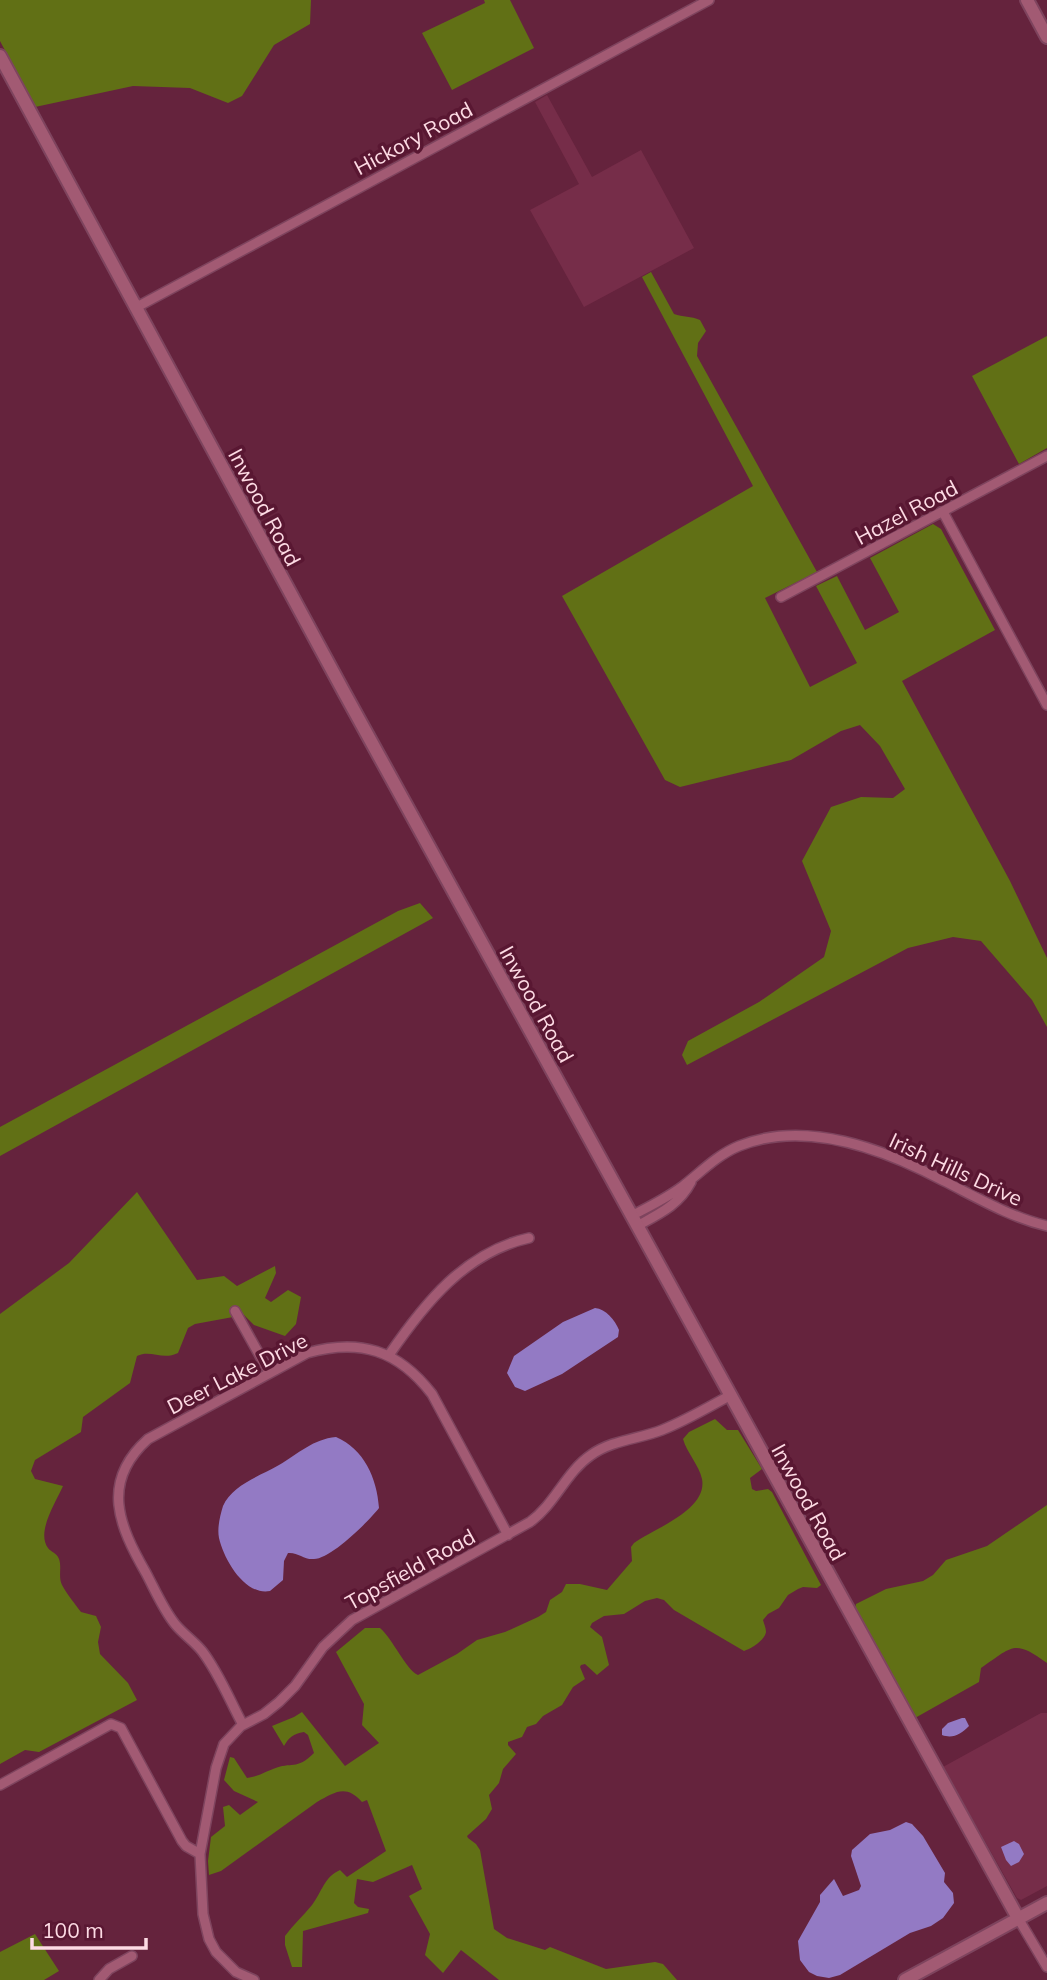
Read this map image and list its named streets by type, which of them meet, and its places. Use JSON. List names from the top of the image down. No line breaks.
{"streets":{"street":["Hickory Road","Inwood Road","Hazel Road","Irish Hills Drive","Deer Lake Drive","Topsfield Road"]},"crossings":[["Hickory Road","Inwood Road"],["Inwood Road","Irish Hills Drive"],["Inwood Road","Topsfield Road"],["Deer Lake Drive","Topsfield Road"]],"scale_bar":"100 m"}
